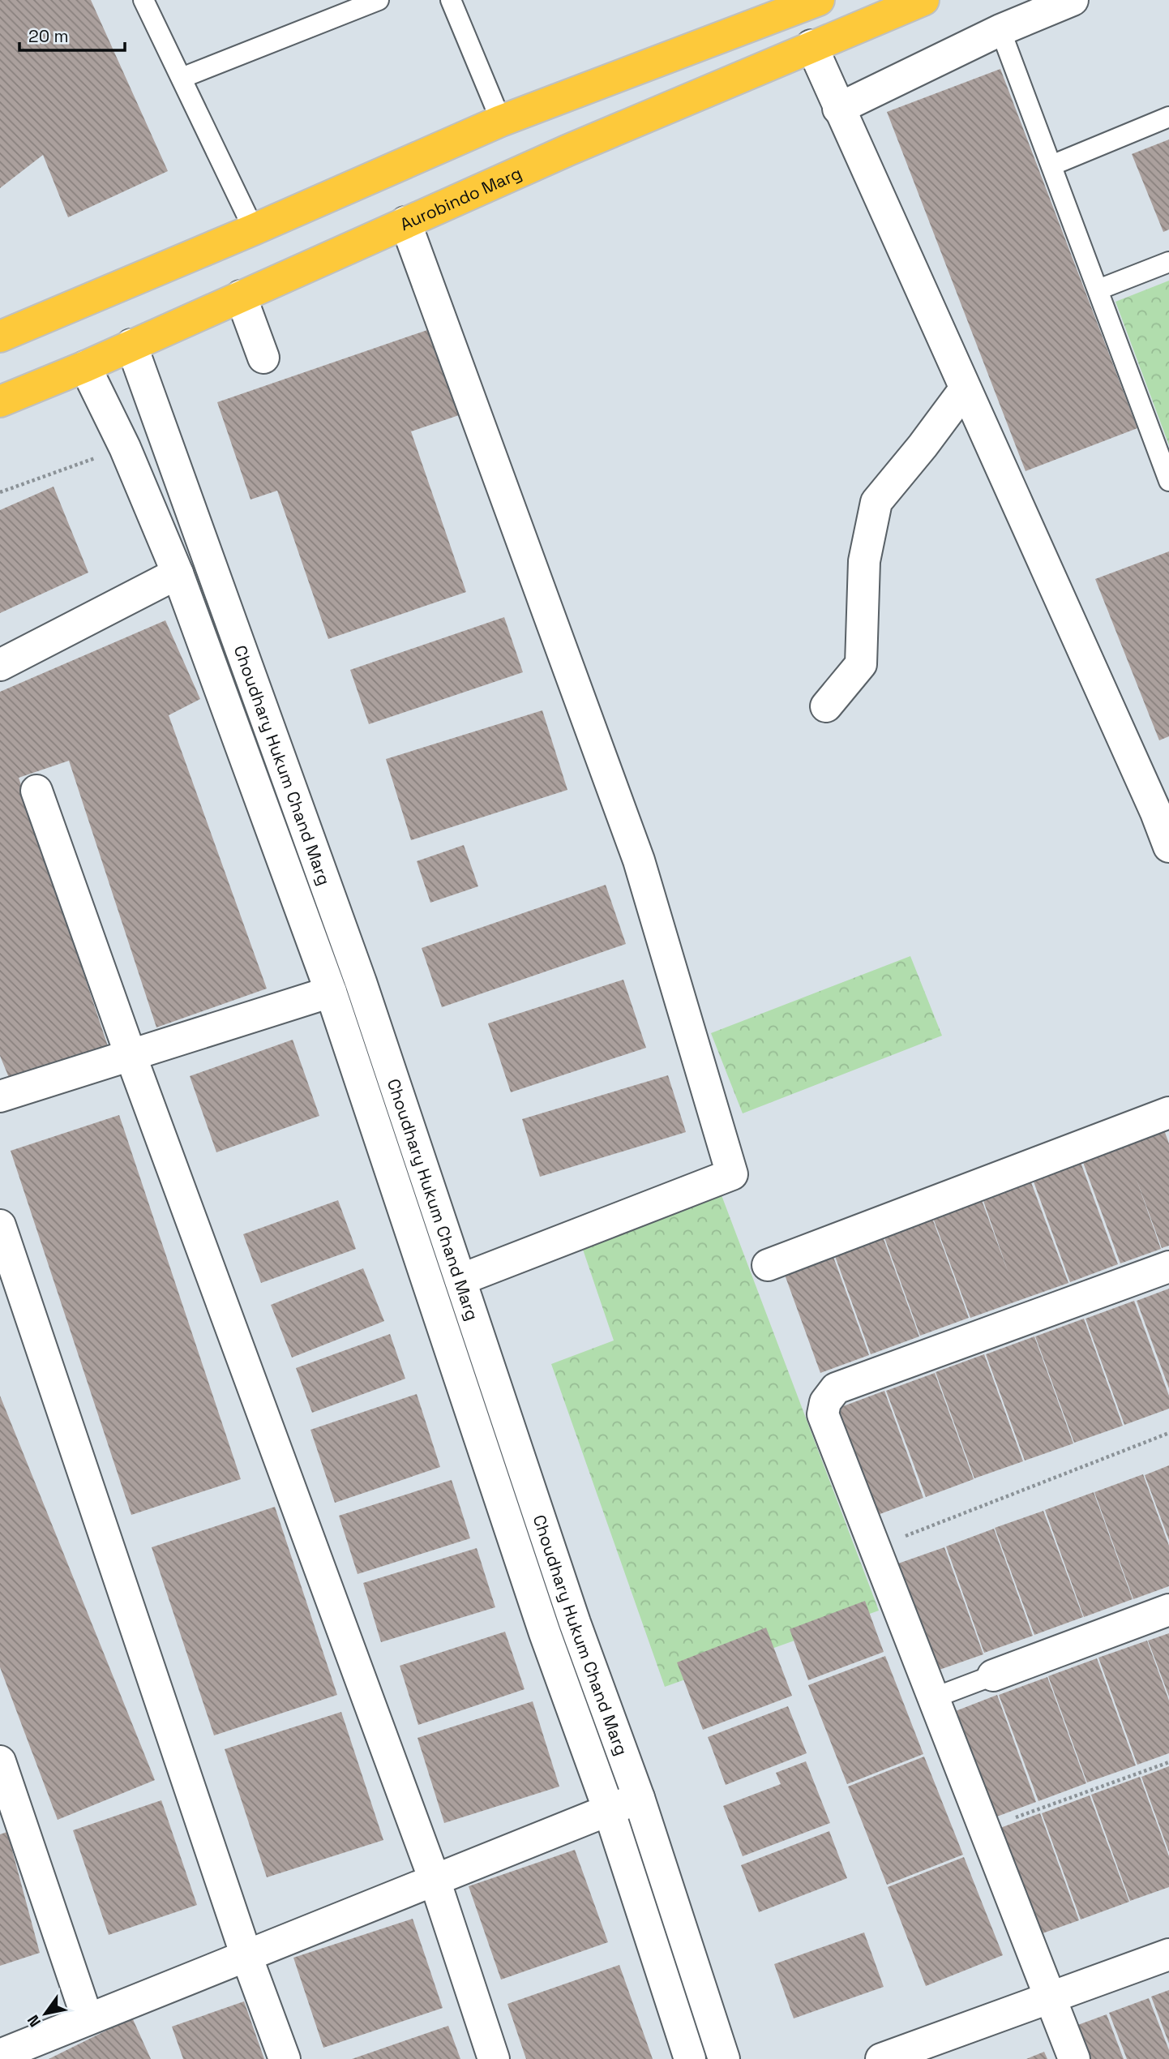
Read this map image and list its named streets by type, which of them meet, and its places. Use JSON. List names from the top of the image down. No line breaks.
{"streets":{"highway":["Aurobindo Marg"],"street":["Choudhary Hukum Chand Marg"]},"crossings":[["Aurobindo Marg","Choudhary Hukum Chand Marg"]],"scale_bar":"20 m","north":"bottom left"}
